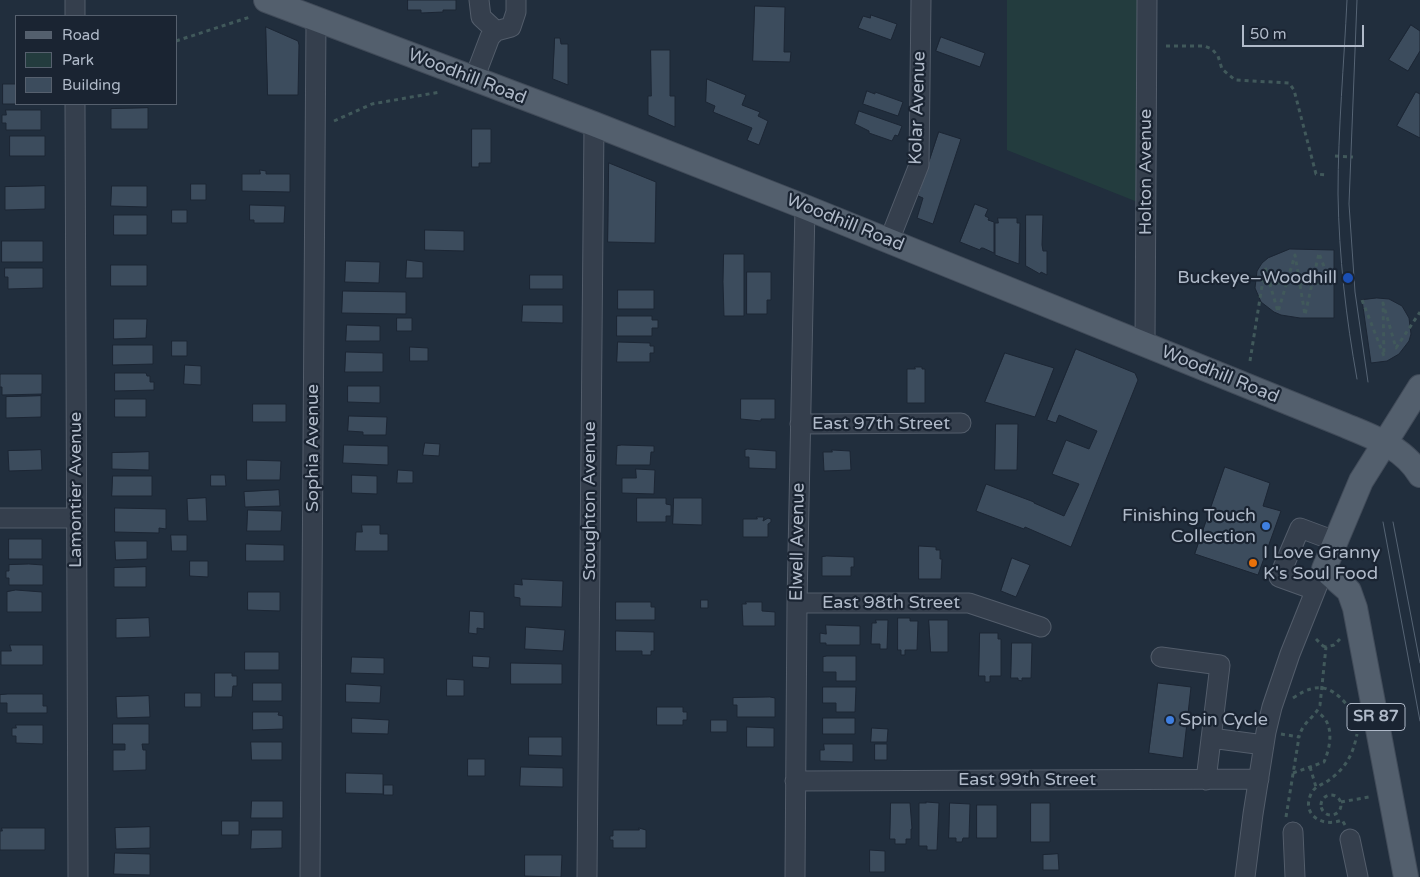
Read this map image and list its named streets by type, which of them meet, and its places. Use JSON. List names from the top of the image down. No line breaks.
{"streets":{"main road":["Woodhill Road","SR 87"],"street":["Kolar Avenue","Holton Avenue","East 97th Street","Sophia Avenue","Lamontier Avenue","Stoughton Avenue","Elwell Avenue","East 98th Street","East 99th Street"]},"crossings":[["Woodhill Road","Kolar Avenue"],["Woodhill Road","Holton Avenue"],["Woodhill Road","Sophia Avenue"],["Woodhill Road","Stoughton Avenue"],["Woodhill Road","Elwell Avenue"],["East 97th Street","Elwell Avenue"],["Elwell Avenue","East 98th Street"],["Elwell Avenue","East 99th Street"]],"places":["Buckeye–Woodhill","Finishing Touch Collection","I Love Granny K's Soul Food","Spin Cycle"],"legend":["Road","Park","Building"],"scale_bar":"50 m"}
